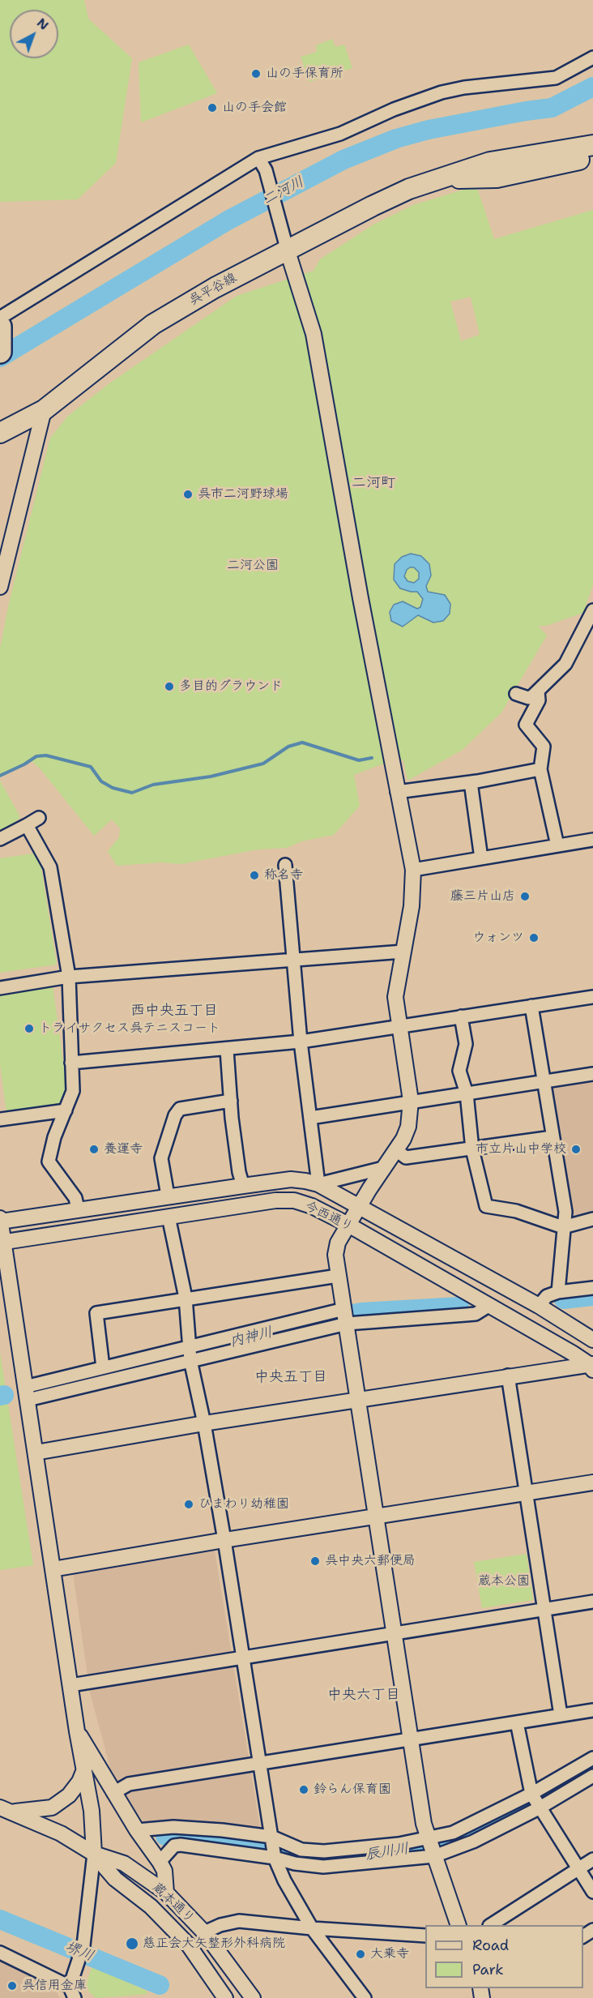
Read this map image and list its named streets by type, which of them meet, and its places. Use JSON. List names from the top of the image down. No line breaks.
{"streets":{"main road":["呉平谷線"],"street":["今西通り","蔵本通り"]},"districts":["二河町","西中央五丁目","中央五丁目","中央六丁目"],"water":["二河川","内神川","辰川川","堺川"],"parks":["二河公園","蔵本公園"],"places":["山の手保育所","山の手会館","呉市二河野球場","多目的グラウンド","称名寺","藤三片山店","ウォンツ","トライサクセス呉テニスコート","養運寺","市立片山中学校","ひまわり幼稚園","呉中央六郵便局","鈴らん保育園","慈正会大矢整形外科病院","大乗寺","呉信用金庫"],"legend":["Road","Park"],"north":"top right"}
